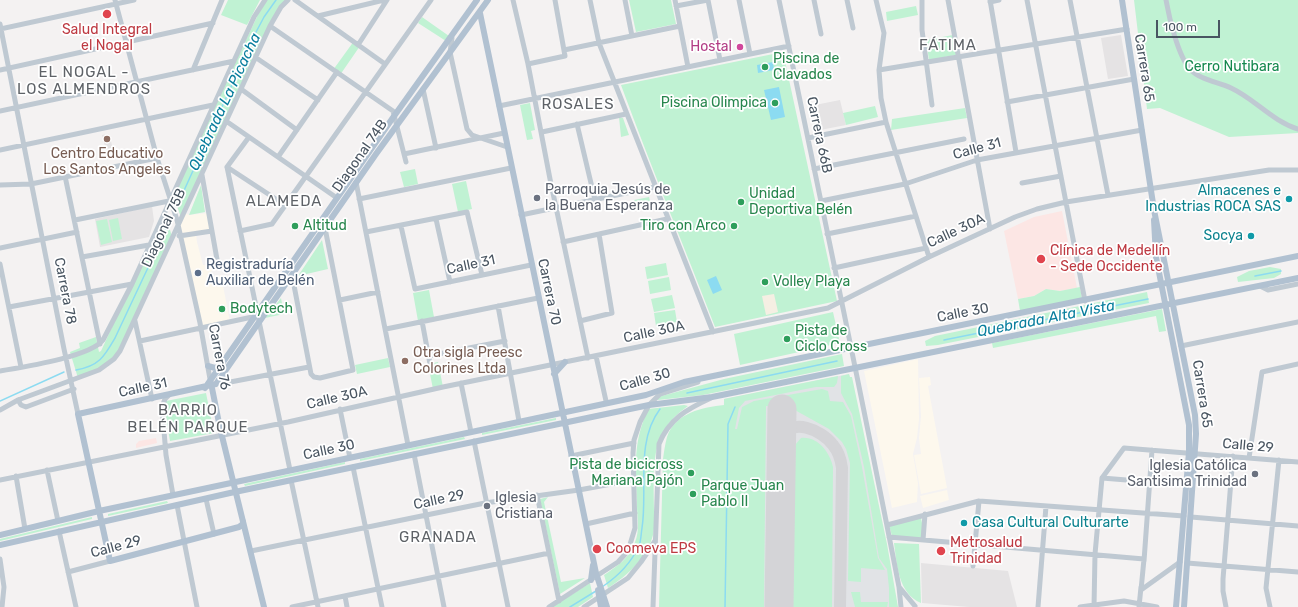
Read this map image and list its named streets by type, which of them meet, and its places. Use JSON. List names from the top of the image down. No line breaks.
{"streets":{"main road":["Carrera 65","Calle 31","Diagonal 74B","Carrera 78","Carrera 70","Calle 30","Carrera 76","Calle 29"],"street":["Carrera 66B","Diagonal 75B","Calle 30A"]},"crossings":[["Carrera 65","Calle 31"],["Carrera 65","Calle 30A"],["Carrera 65","Calle 30"],["Carrera 65","Calle 29"],["Carrera 66B","Calle 31"],["Carrera 66B","Calle 30A"],["Carrera 66B","Calle 30"],["Calle 31","Diagonal 74B"],["Calle 31","Carrera 78"],["Calle 31","Carrera 70"],["Calle 31","Carrera 76"],["Diagonal 74B","Carrera 70"],["Diagonal 74B","Carrera 76"],["Diagonal 75B","Carrera 78"],["Diagonal 75B","Carrera 76"],["Calle 30A","Carrera 78"],["Calle 30A","Carrera 70"],["Calle 30A","Carrera 76"],["Carrera 78","Calle 30"],["Carrera 78","Calle 29"],["Carrera 70","Calle 30"],["Carrera 70","Calle 29"],["Calle 30","Carrera 76"],["Carrera 76","Calle 29"]],"districts":["FÁTIMA","EL NOGAL - LOS ALMENDROS","ROSALES","ALAMEDA","BARRIO BELÉN PARQUE","GRANADA"],"water":["Quebrada La Picacha","Quebrada Alta Vista"],"parks":["Cerro Nutibara"],"places":["Salud Integral el Nogal","Hostal","Piscina de Clavados","Piscina Olimpica","Centro Educativo Los Santos Angeles","Parroquia Jesús de la Buena Esperanza","Almacenes e Industrias ROCA SAS","Unidad Deportiva Belén","Altitud","Tiro con Arco","Socya","Clínica de Medellín - Sede Occidente","Registraduría Auxiliar de Belén","Volley Playa","Bodytech","Pista de Ciclo Cross","Otra sigla Preesc Colorines Ltda","Pista de bicicross Mariana Pajón","Iglesia Católica Santisima Trinidad","Parque Juan Pablo II","Iglesia Cristiana","Casa Cultural Culturarte","Coomeva EPS","Metrosalud Trinidad"],"scale_bar":"100 m"}
